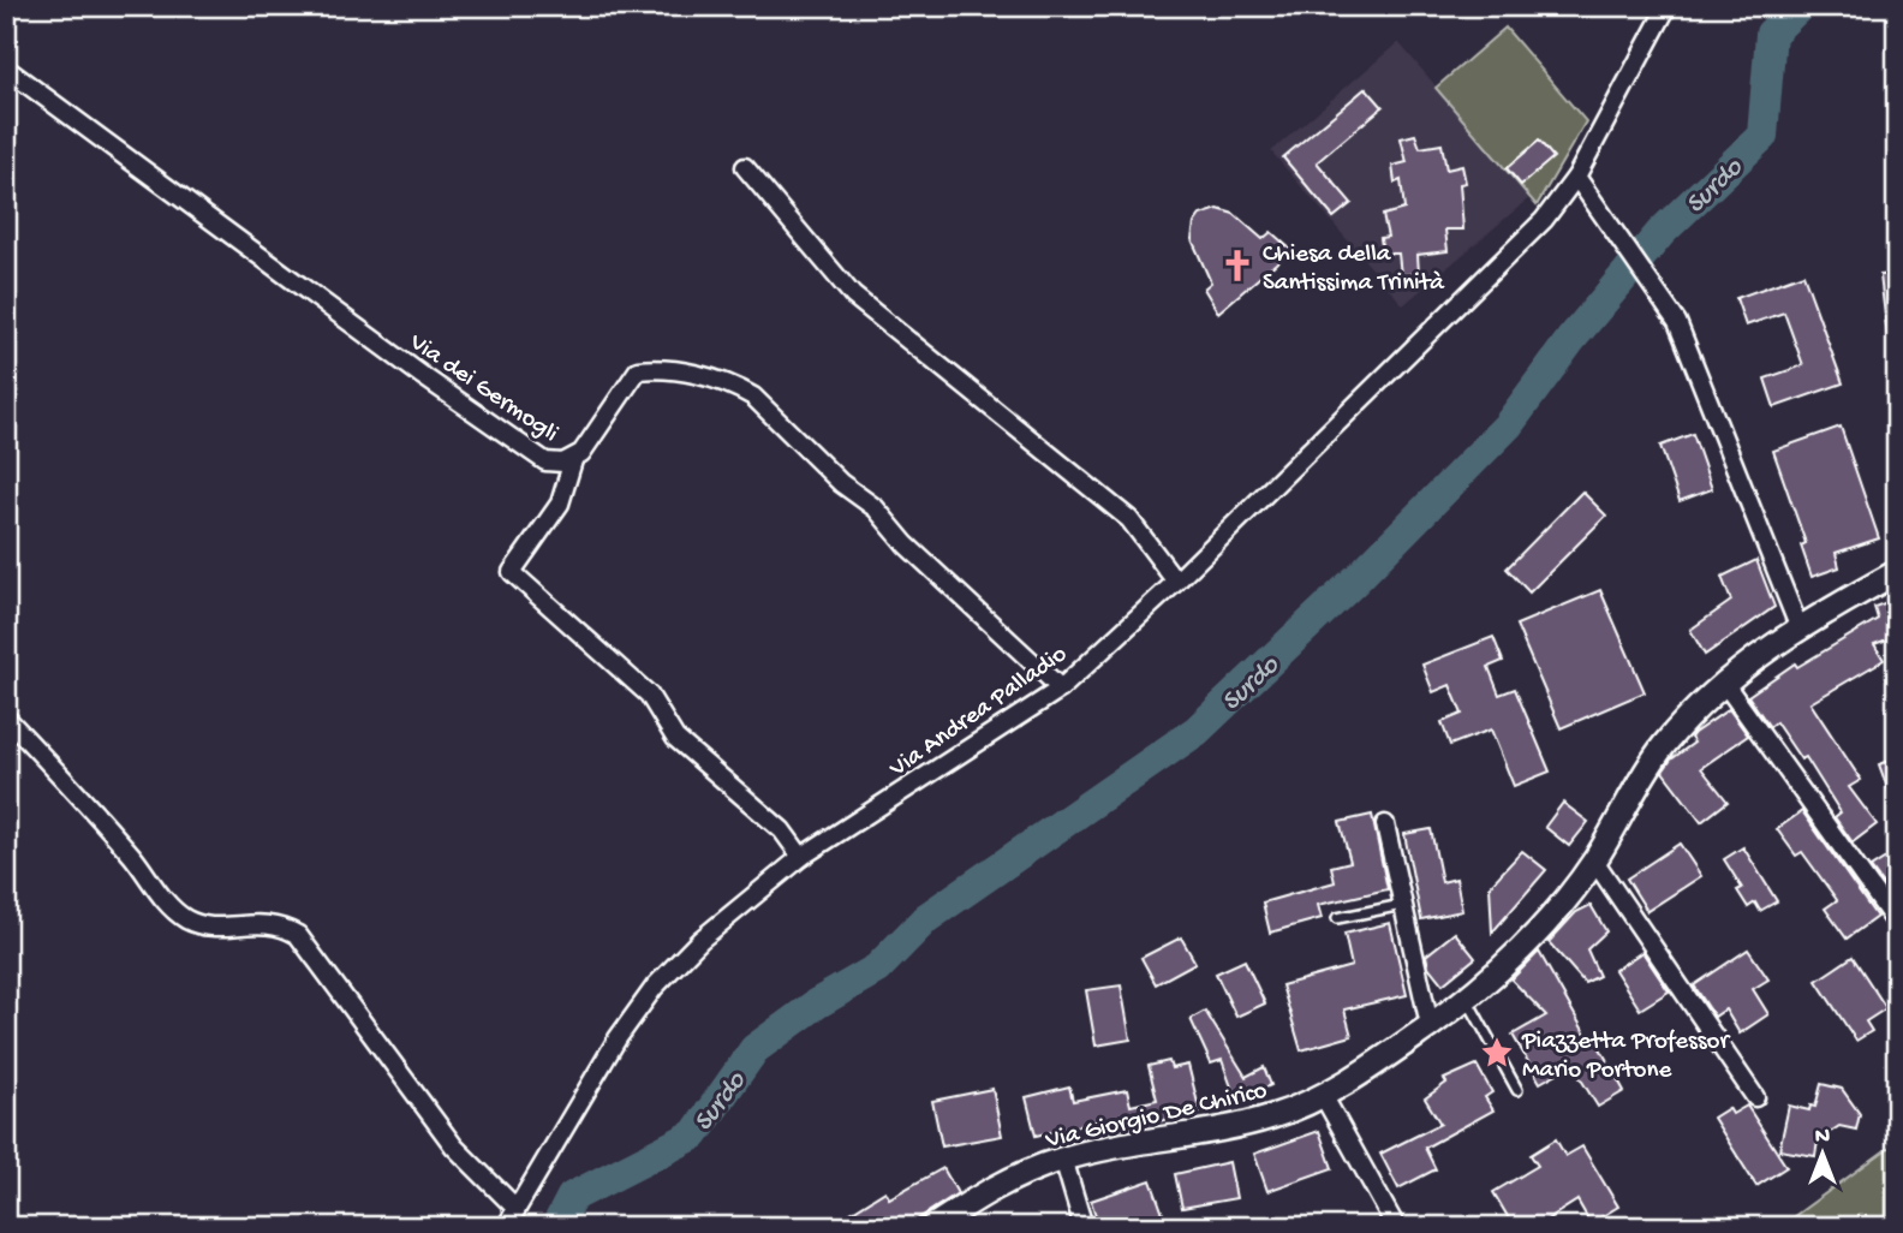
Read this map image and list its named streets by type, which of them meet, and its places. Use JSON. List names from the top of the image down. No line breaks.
{"streets":{"main road":["Via Giorgio De Chirico"],"street":["Via dei Germogli","Via Andrea Palladio"]},"crossings":[["Via dei Germogli","Via Andrea Palladio"]],"water":["Surdo"],"places":{"church":["Chiesa della Santissima Trinità"],"place":["Piazzetta Professor Mario Portone"]},"north":"top"}
